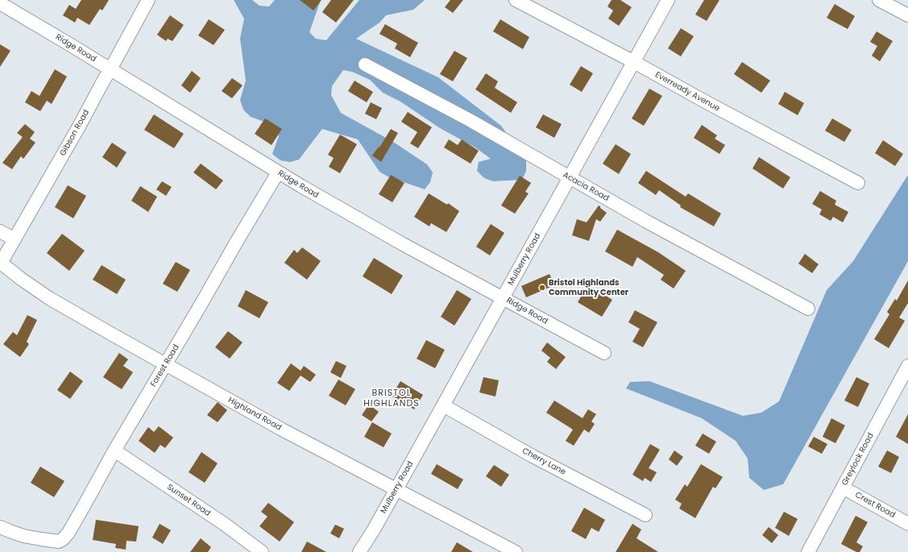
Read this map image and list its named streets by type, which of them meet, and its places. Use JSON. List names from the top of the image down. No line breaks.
{"streets":{"street":["Ridge Road","Everready Avenue","Gibson Road","Acacia Road","Mulberry Road","Forest Road","Highland Road","Greylock Road","Cherry Lane","Sunset Road","Crest Road"]},"crossings":[["Ridge Road","Gibson Road"],["Ridge Road","Mulberry Road"],["Ridge Road","Forest Road"],["Everready Avenue","Mulberry Road"],["Gibson Road","Highland Road"],["Acacia Road","Mulberry Road"],["Mulberry Road","Highland Road"],["Mulberry Road","Cherry Lane"],["Forest Road","Highland Road"],["Forest Road","Sunset Road"],["Greylock Road","Crest Road"]],"districts":["BRISTOL HIGHLANDS"],"places":["Bristol Highlands Community Center"]}
